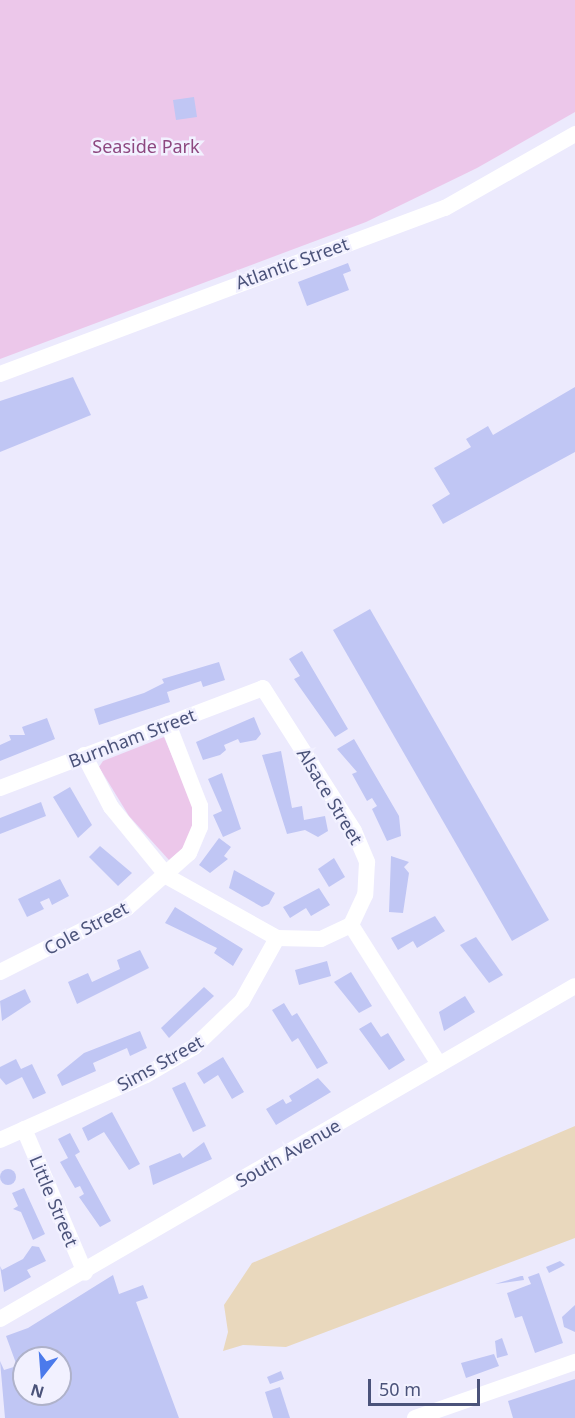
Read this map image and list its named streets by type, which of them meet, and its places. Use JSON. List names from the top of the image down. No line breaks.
{"streets":{"street":["Atlantic Street","Burnham Street","Alsace Street","Cole Street","Sims Street","South Avenue","Little Street"]},"crossings":[["Burnham Street","Alsace Street"],["Burnham Street","Cole Street"],["Sims Street","Little Street"],["South Avenue","Little Street"]],"parks":["Seaside Park"],"scale_bar":"50 m","north":"bottom"}
